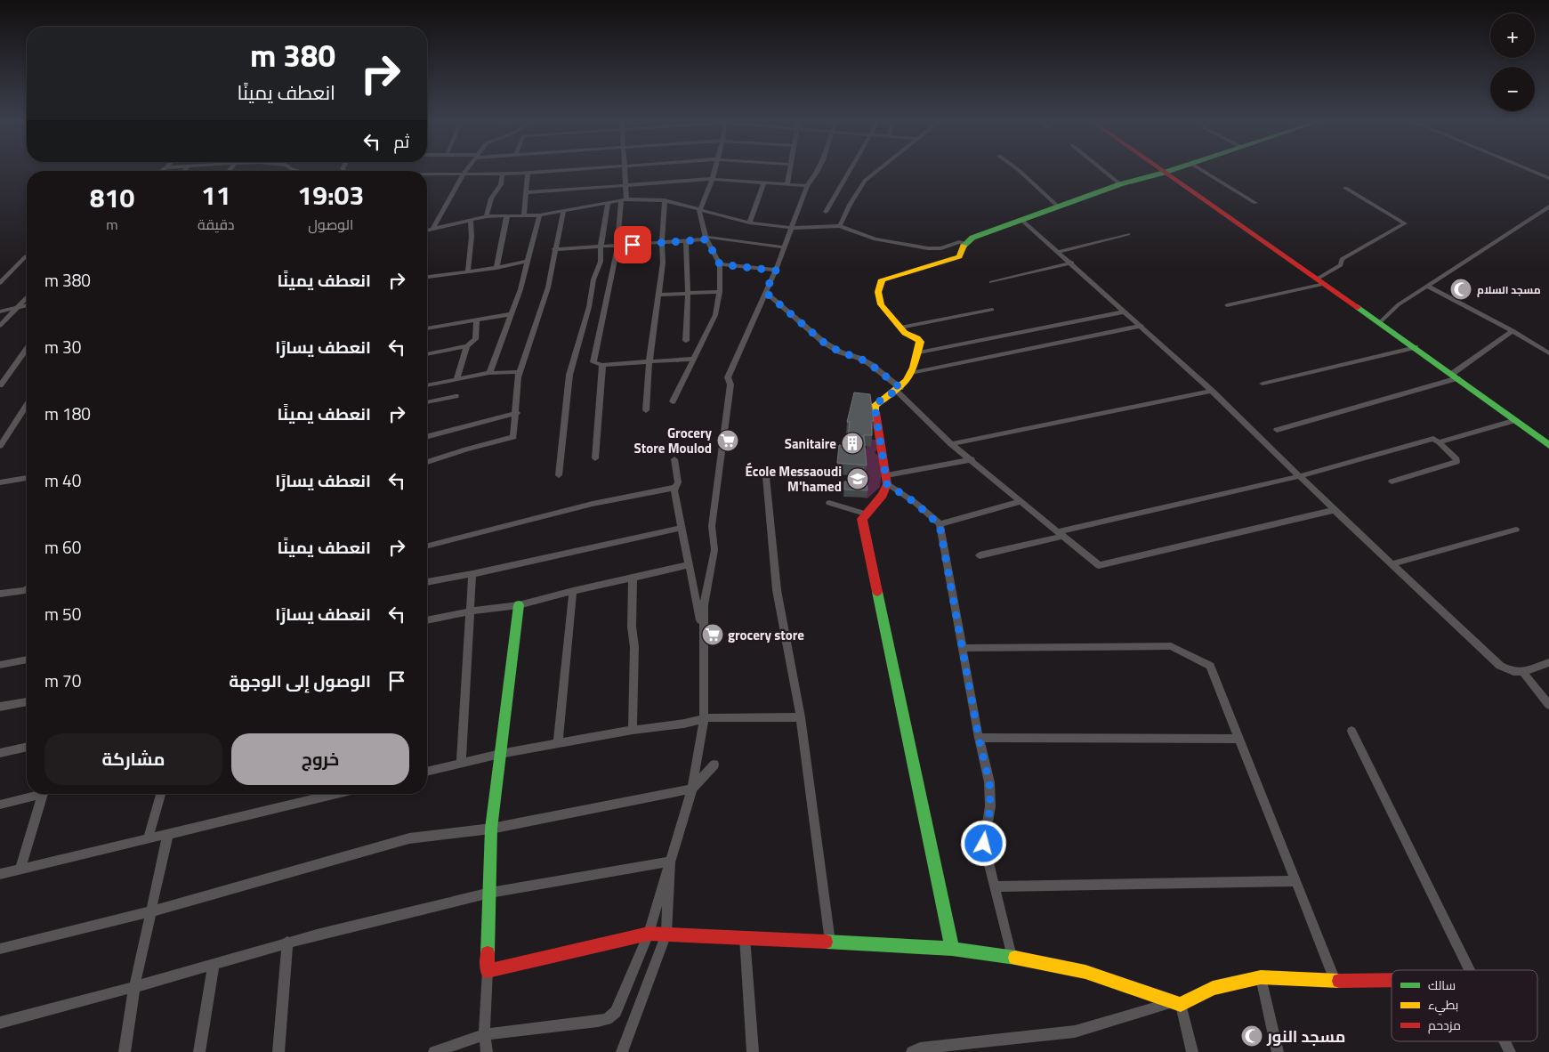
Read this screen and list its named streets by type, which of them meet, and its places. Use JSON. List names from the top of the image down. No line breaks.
{"places":{"mosque":["مسجد السلام","مسجد النور"],"supermarket":["Grocery Store Moulod","grocery store"],"building":["Sanitaire"],"school or university":["École Messaoudi M'hamed"]},"legend":["سالك","بطيء","مزدحم"],"page":{"map_buttons":["+","−"],"turn":["380 m","انعطف يمينًا"],"then":"ثم","eta":["19:03","الوصول","11","دقيقة","810","m"],"list":[{"name":"انعطف يمينًا","value":"380 m"},{"name":"انعطف يسارًا","value":"30 m"},{"name":"انعطف يمينًا","value":"180 m"},{"name":"انعطف يسارًا","value":"40 m"},{"name":"انعطف يمينًا","value":"60 m"},{"name":"انعطف يسارًا","value":"50 m"},{"name":"الوصول إلى الوجهة","value":"70 m"}],"buttons":["خروج","مشاركة"]}}
